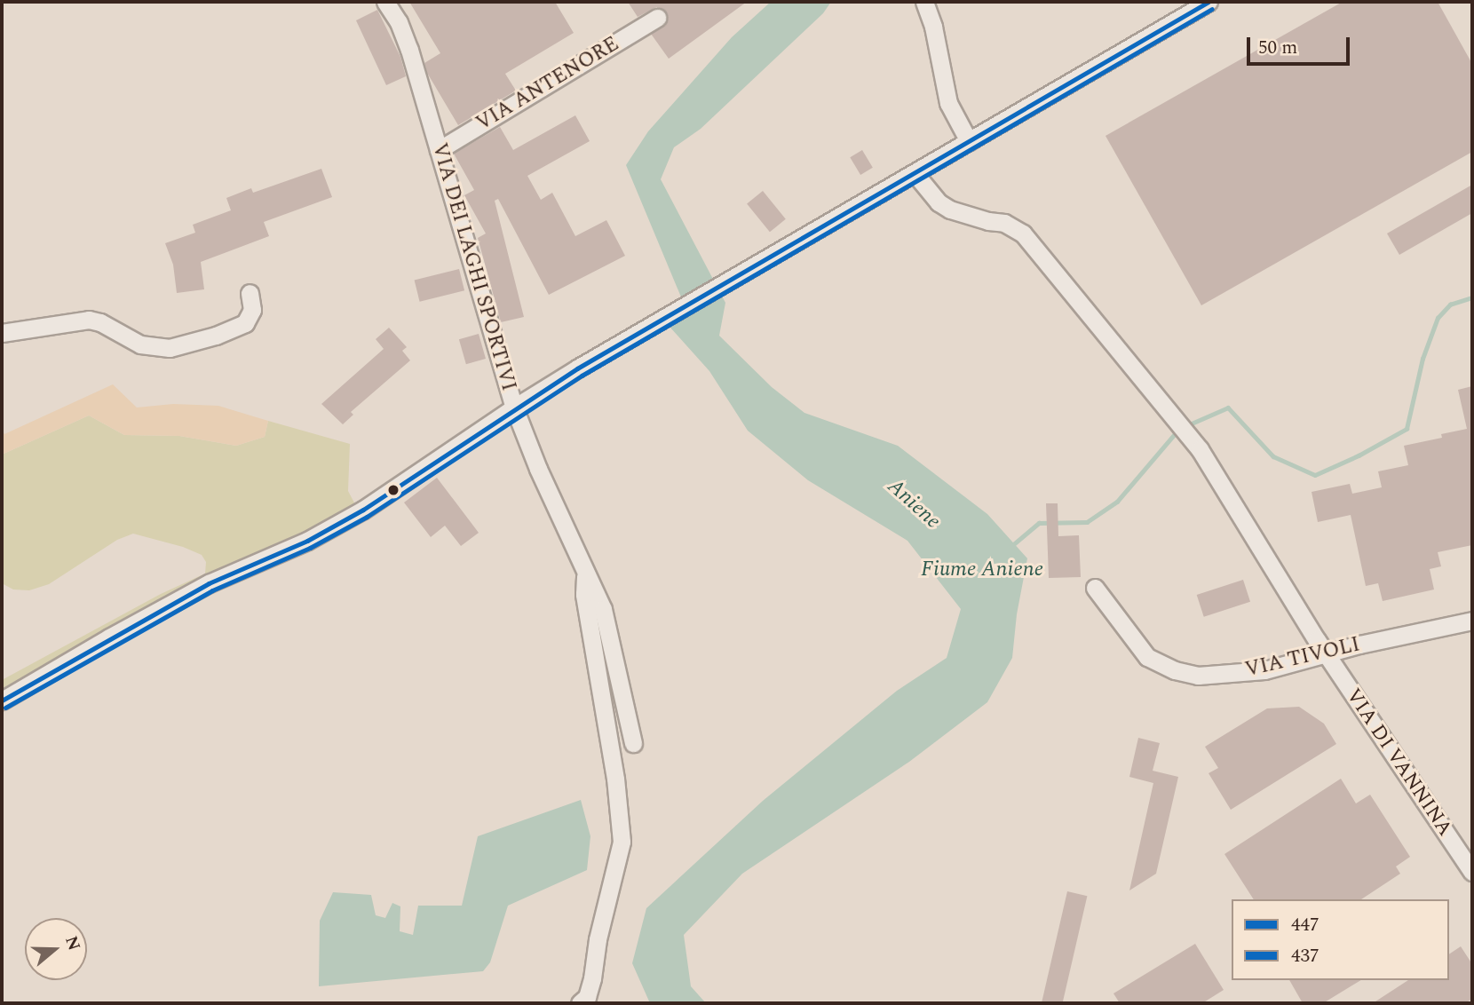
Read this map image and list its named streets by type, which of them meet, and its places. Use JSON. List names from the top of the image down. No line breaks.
{"streets":{"street":["VIA ANTENORE","VIA DEI LAGHI SPORTIVI","VIA TIVOLI","VIA DI VANNINA"]},"crossings":[["VIA ANTENORE","VIA DEI LAGHI SPORTIVI"],["VIA TIVOLI","VIA DI VANNINA"]],"water":["Aniene","Fiume Aniene"],"lines":["transit line 447","transit line 437"],"legend":["447","437"],"scale_bar":"50 m","north":"right"}
